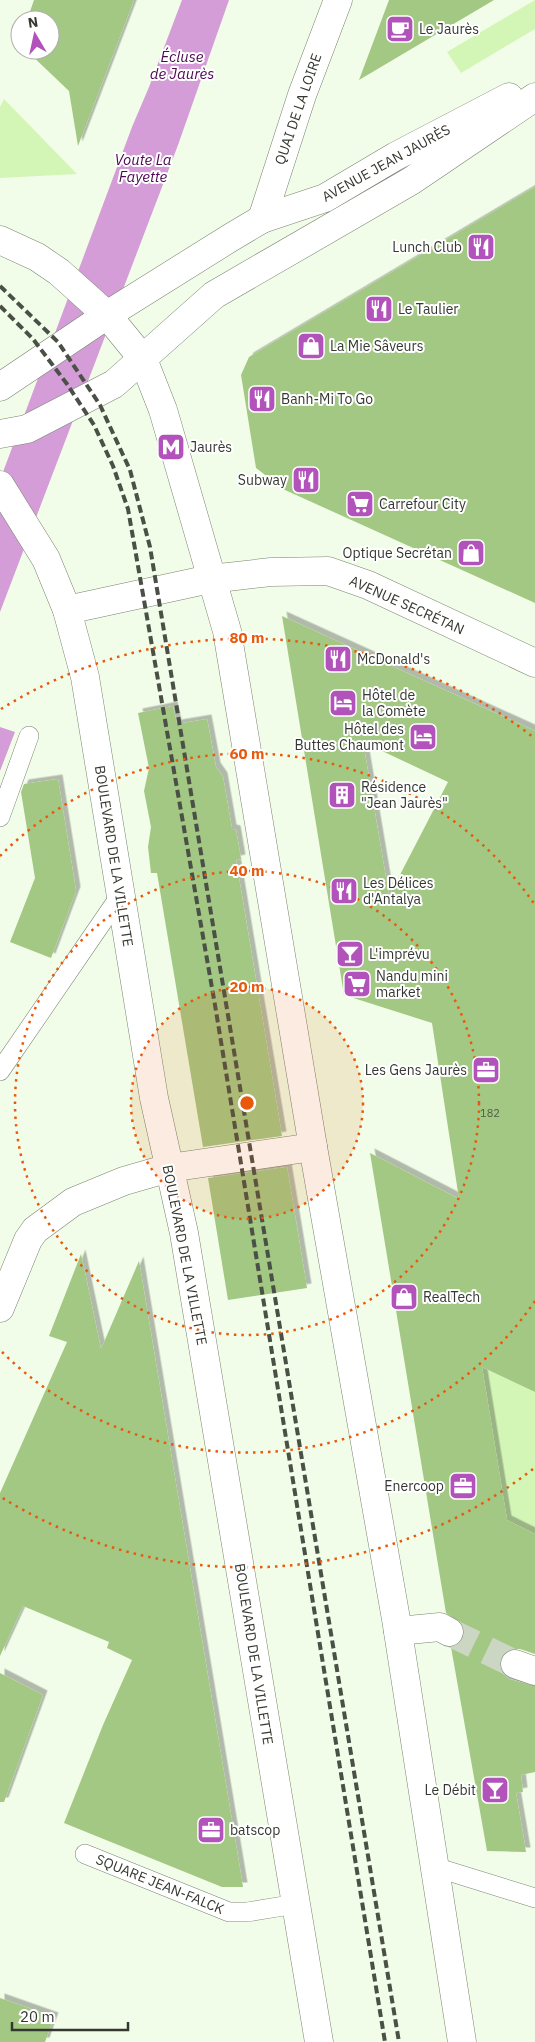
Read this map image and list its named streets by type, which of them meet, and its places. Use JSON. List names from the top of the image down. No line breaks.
{"streets":{"main road":["QUAI DE LA LOIRE","AVENUE JEAN JAURÈS","AVENUE SECRÉTAN","BOULEVARD DE LA VILLETTE"],"lane":["SQUARE JEAN-FALCK"]},"crossings":[["QUAI DE LA LOIRE","AVENUE JEAN JAURÈS"],["AVENUE SECRÉTAN","BOULEVARD DE LA VILLETTE"],["BOULEVARD DE LA VILLETTE","SQUARE JEAN-FALCK"]],"water":["Écluse de Jaurès","Voute La Fayette"],"places":{"cafe":["Le Jaurès"],"restaurant":["Lunch Club","Le Taulier","Banh-Mi To Go","Subway","McDonald's","Les Délices d'Antalya"],"shop":["La Mie Sâveurs","Optique Secrétan","RealTech"],"metro station":["Jaurès"],"supermarket":["Carrefour City","Nandu mini market"],"hotel":["Hôtel de la Comète","Hôtel des Buttes Chaumont"],"building":["Résidence \"Jean Jaurès\""],"bar":["L'imprévu","Le Débit"],"office":["Les Gens Jaurès","Enercoop","batscop"]},"house_numbers":["182"],"scale_bar":"20 m","north":"top","rings":["80 m","60 m","40 m","20 m"]}
